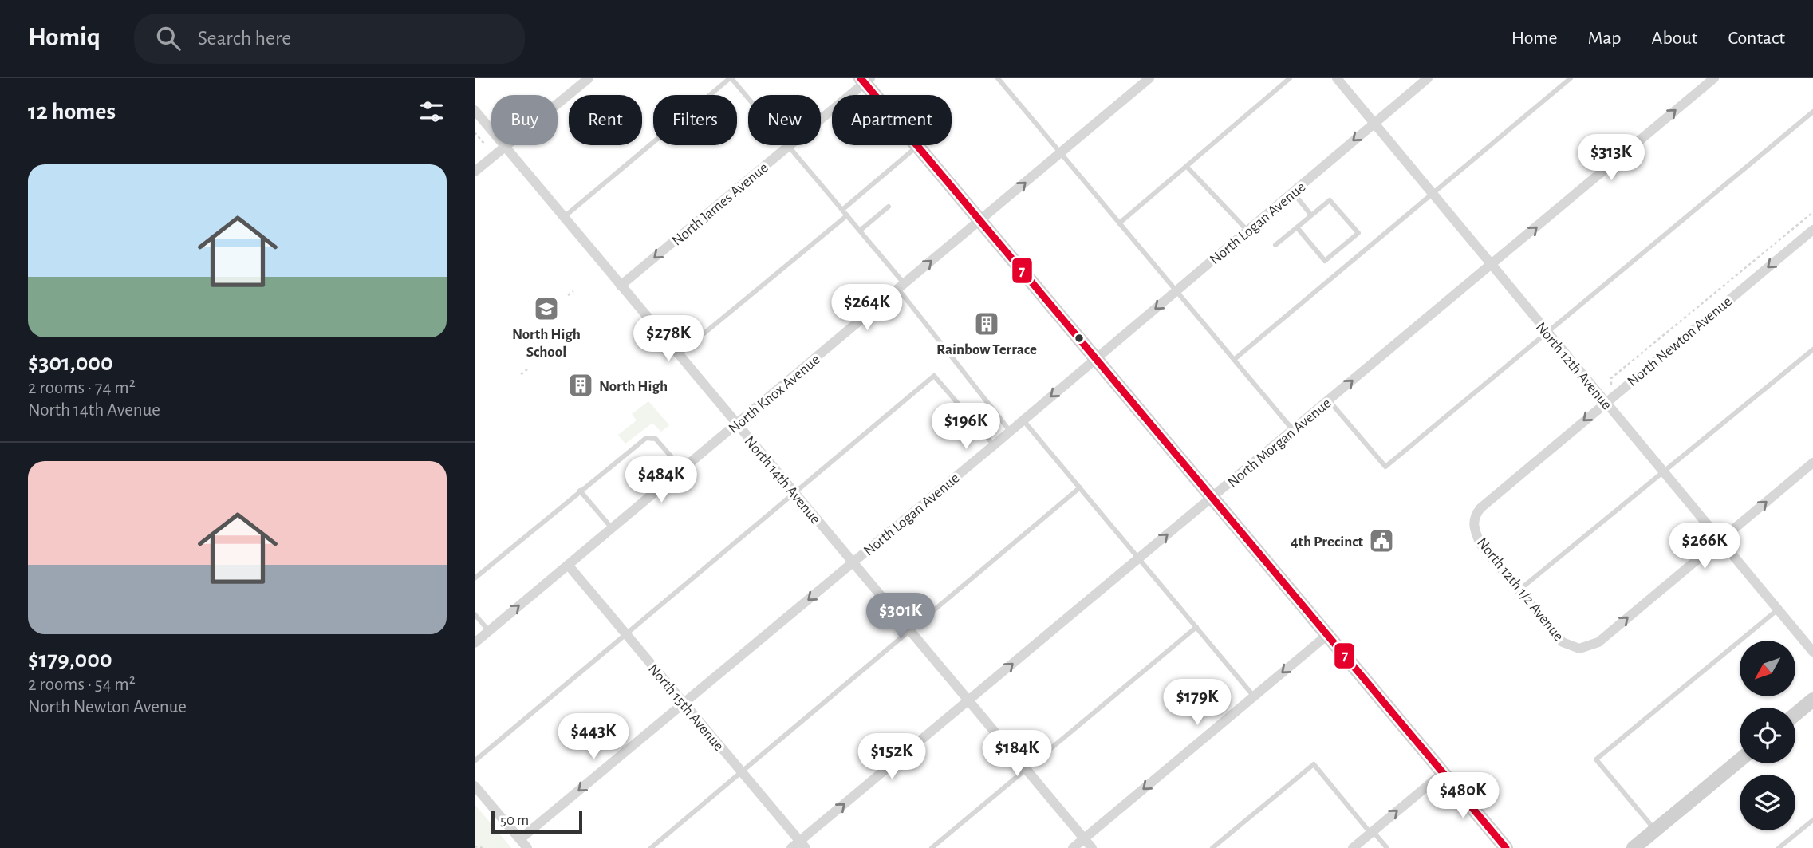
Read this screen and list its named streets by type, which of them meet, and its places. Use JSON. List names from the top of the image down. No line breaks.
{"streets":{"street":["North James Avenue","North Logan Avenue","North Newton Avenue","North 12th Avenue","North Knox Avenue","North Morgan Avenue","North 14th Avenue","North 12th 1/2 Avenue","North 15th Avenue"]},"crossings":[["North James Avenue","North 14th Avenue"],["North Logan Avenue","North 12th Avenue"],["North Logan Avenue","North 14th Avenue"],["North Logan Avenue","North 15th Avenue"],["North Newton Avenue","North 12th Avenue"],["North Newton Avenue","North 12th 1/2 Avenue"],["North 12th Avenue","North Morgan Avenue"],["North 12th Avenue","North 12th 1/2 Avenue"],["North Knox Avenue","North 14th Avenue"],["North Knox Avenue","North 15th Avenue"],["North Morgan Avenue","North 14th Avenue"],["North Morgan Avenue","North 15th Avenue"]],"one_way":["North James Avenue","North Logan Avenue","North Newton Avenue","North Knox Avenue","North Morgan Avenue"],"places":{"school or university":["North High School"],"building":["Rainbow Terrace","North High"],"public building":["4th Precinct"]},"lines":["transit line 7"],"scale_bar":"50 m","north":"bottom left","page":{"header":"Homiq","search":"Search here","nav":["Home","Map","About","Contact"],"heading":"12 homes","chip":["Buy","Rent","Filters","New","Apartment"],"price":["$313K","$264K","$278K","$196K","$484K","$266K","$301K","$179K","$443K","$184K","$152K","$480K"],"list":[{"name":"$301,000","note":"2 rooms · 74 m² · North 14th Avenue"},{"name":"$179,000","note":"2 rooms · 54 m² · North Newton Avenue"}],"scale":"50 m"}}
